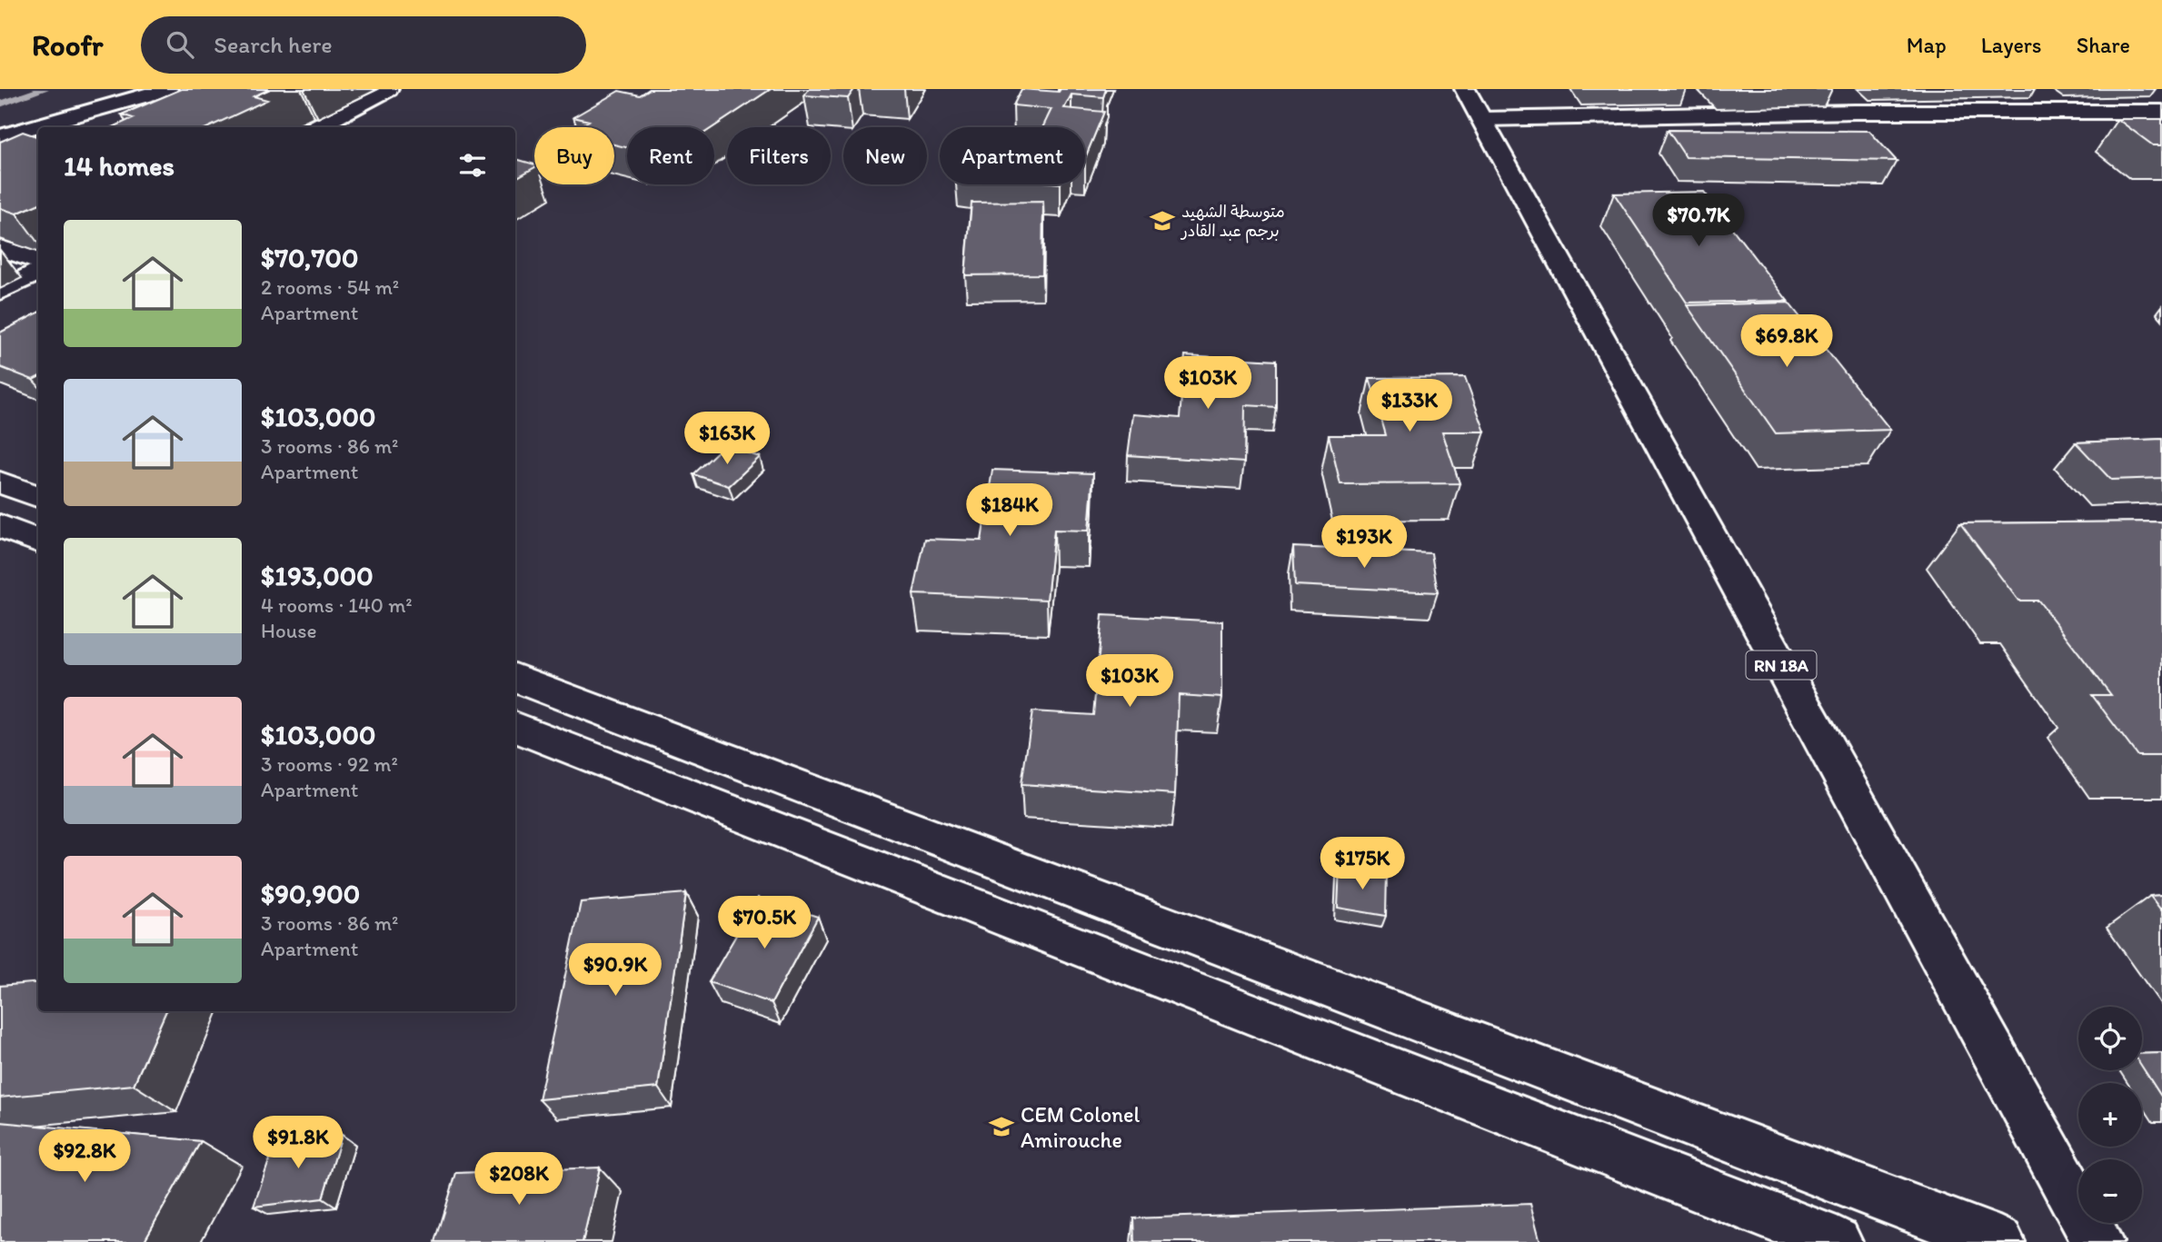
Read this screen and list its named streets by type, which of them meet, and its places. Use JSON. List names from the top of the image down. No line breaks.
{"streets":{"street":["RN 18A"]},"places":{"school or university":["متوسطة الشهيد برجم عبد القادر","CEM Colonel Amirouche"]},"page":{"header":"Roofr","search":"Search here","nav":["Map","Layers","Share"],"chip":["Buy","Rent","Filters","New","Apartment"],"heading":"14 homes","price":["$70.7K","$69.8K","$103K","$133K","$163K","$184K","$193K","$103K","$175K","$70.5K","$90.9K","$91.8K","$92.8K","$208K"],"list":[{"name":"$70,700","note":"2 rooms · 54 m² · Apartment"},{"name":"$103,000","note":"3 rooms · 86 m² · Apartment"},{"name":"$193,000","note":"4 rooms · 140 m² · House"},{"name":"$103,000","note":"3 rooms · 92 m² · Apartment"},{"name":"$90,900","note":"3 rooms · 86 m² · Apartment"}],"map_buttons":["+","−"]}}
